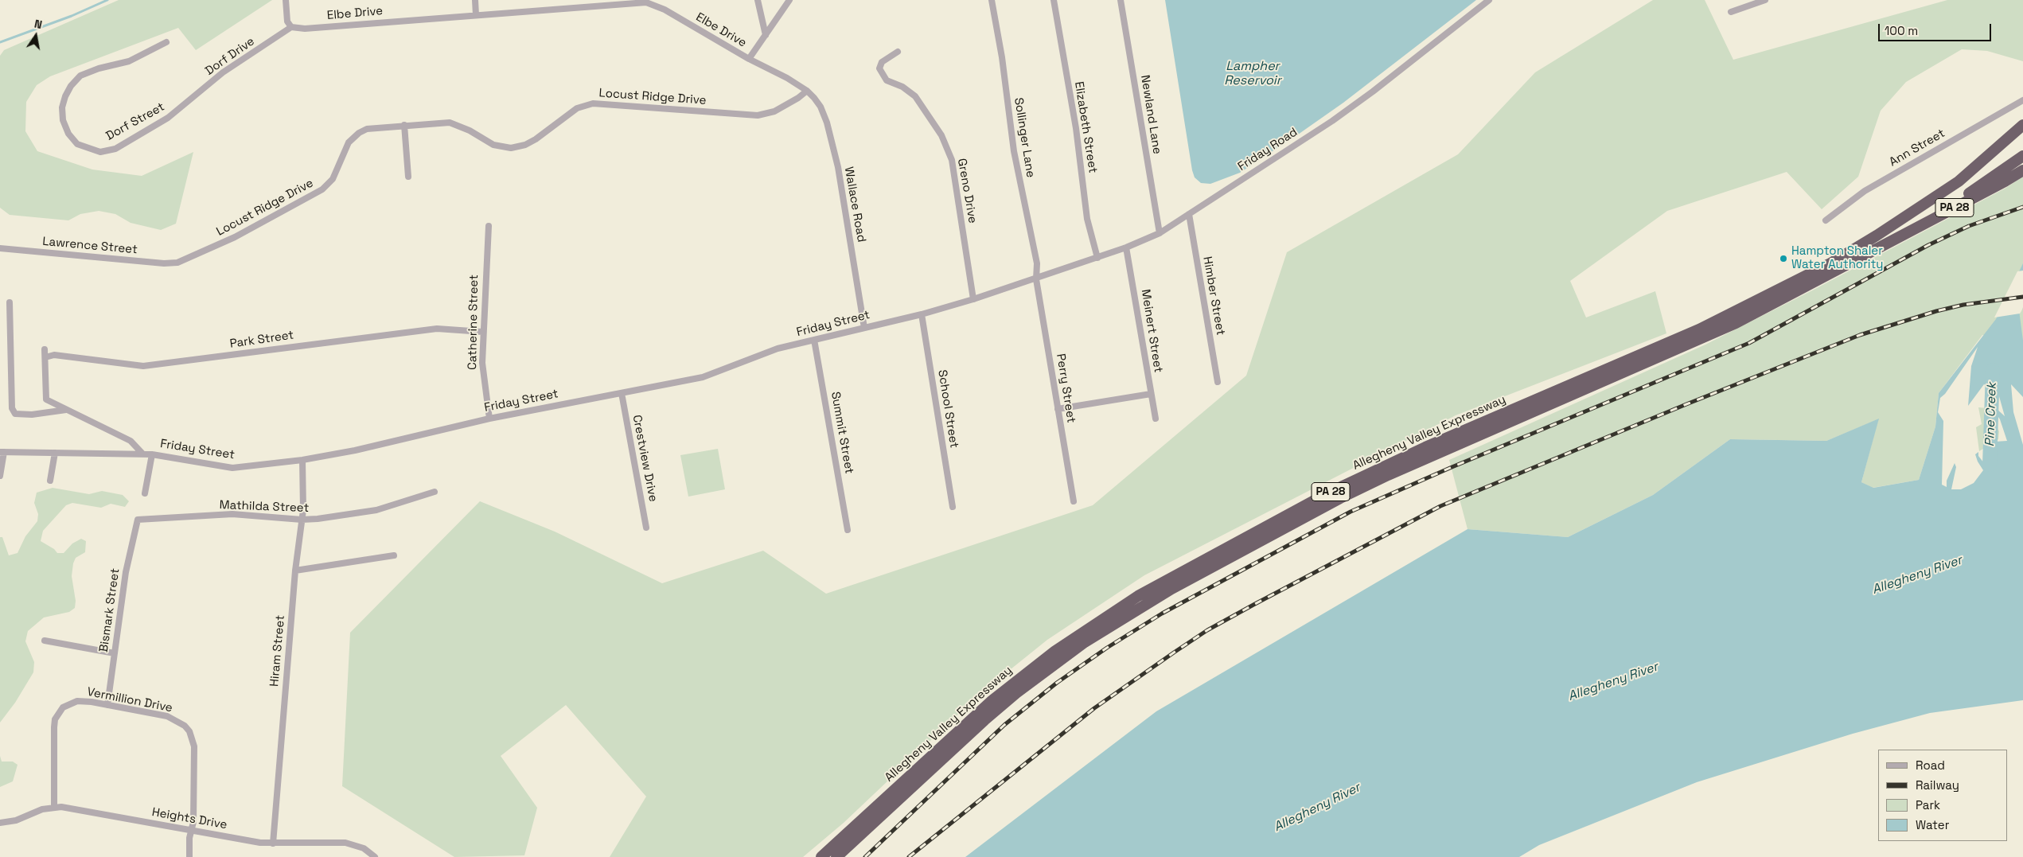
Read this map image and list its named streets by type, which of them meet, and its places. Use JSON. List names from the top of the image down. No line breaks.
{"streets":{"highway":["PA 28","Allegheny Valley Expressway"],"street":["Elbe Drive","Dorf Drive","Locust Ridge Drive","Newland Lane","Dorf Street","Elizabeth Street","Sollinger Lane","Ann Street","Friday Road","Greno Drive","Wallace Road","Lawrence Street","Himber Street","Catherine Street","Friday Street","Meinert Street","Park Street","Perry Street","School Street","Summit Street","Crestview Drive","Mathilda Street","Bismark Street","Hiram Street","Vermillion Drive","Heights Drive"]},"crossings":[["Elbe Drive","Dorf Drive"],["Elbe Drive","Locust Ridge Drive"],["Elbe Drive","Wallace Road"],["Dorf Drive","Dorf Street"],["Locust Ridge Drive","Wallace Road"],["Locust Ridge Drive","Lawrence Street"],["Newland Lane","Friday Road"],["Elizabeth Street","Friday Road"],["Sollinger Lane","Friday Road"],["Sollinger Lane","Friday Street"],["Sollinger Lane","Perry Street"],["Friday Road","Himber Street"],["Friday Road","Friday Street"],["Friday Road","Meinert Street"],["Friday Road","Perry Street"],["Greno Drive","Friday Street"],["Wallace Road","Friday Street"],["Catherine Street","Friday Street"],["Catherine Street","Park Street"],["Friday Street","Perry Street"],["Friday Street","School Street"],["Friday Street","Summit Street"],["Friday Street","Crestview Drive"],["Friday Street","Hiram Street"],["Mathilda Street","Bismark Street"],["Mathilda Street","Hiram Street"],["Bismark Street","Vermillion Drive"],["Hiram Street","Heights Drive"],["Vermillion Drive","Heights Drive"]],"water":["Lampher Reservoir","Pine Creek","Allegheny River"],"places":["Hampton Shaler Water Authority"],"legend":["Road","Railway","Park","Water"],"scale_bar":"100 m","north":"top"}
